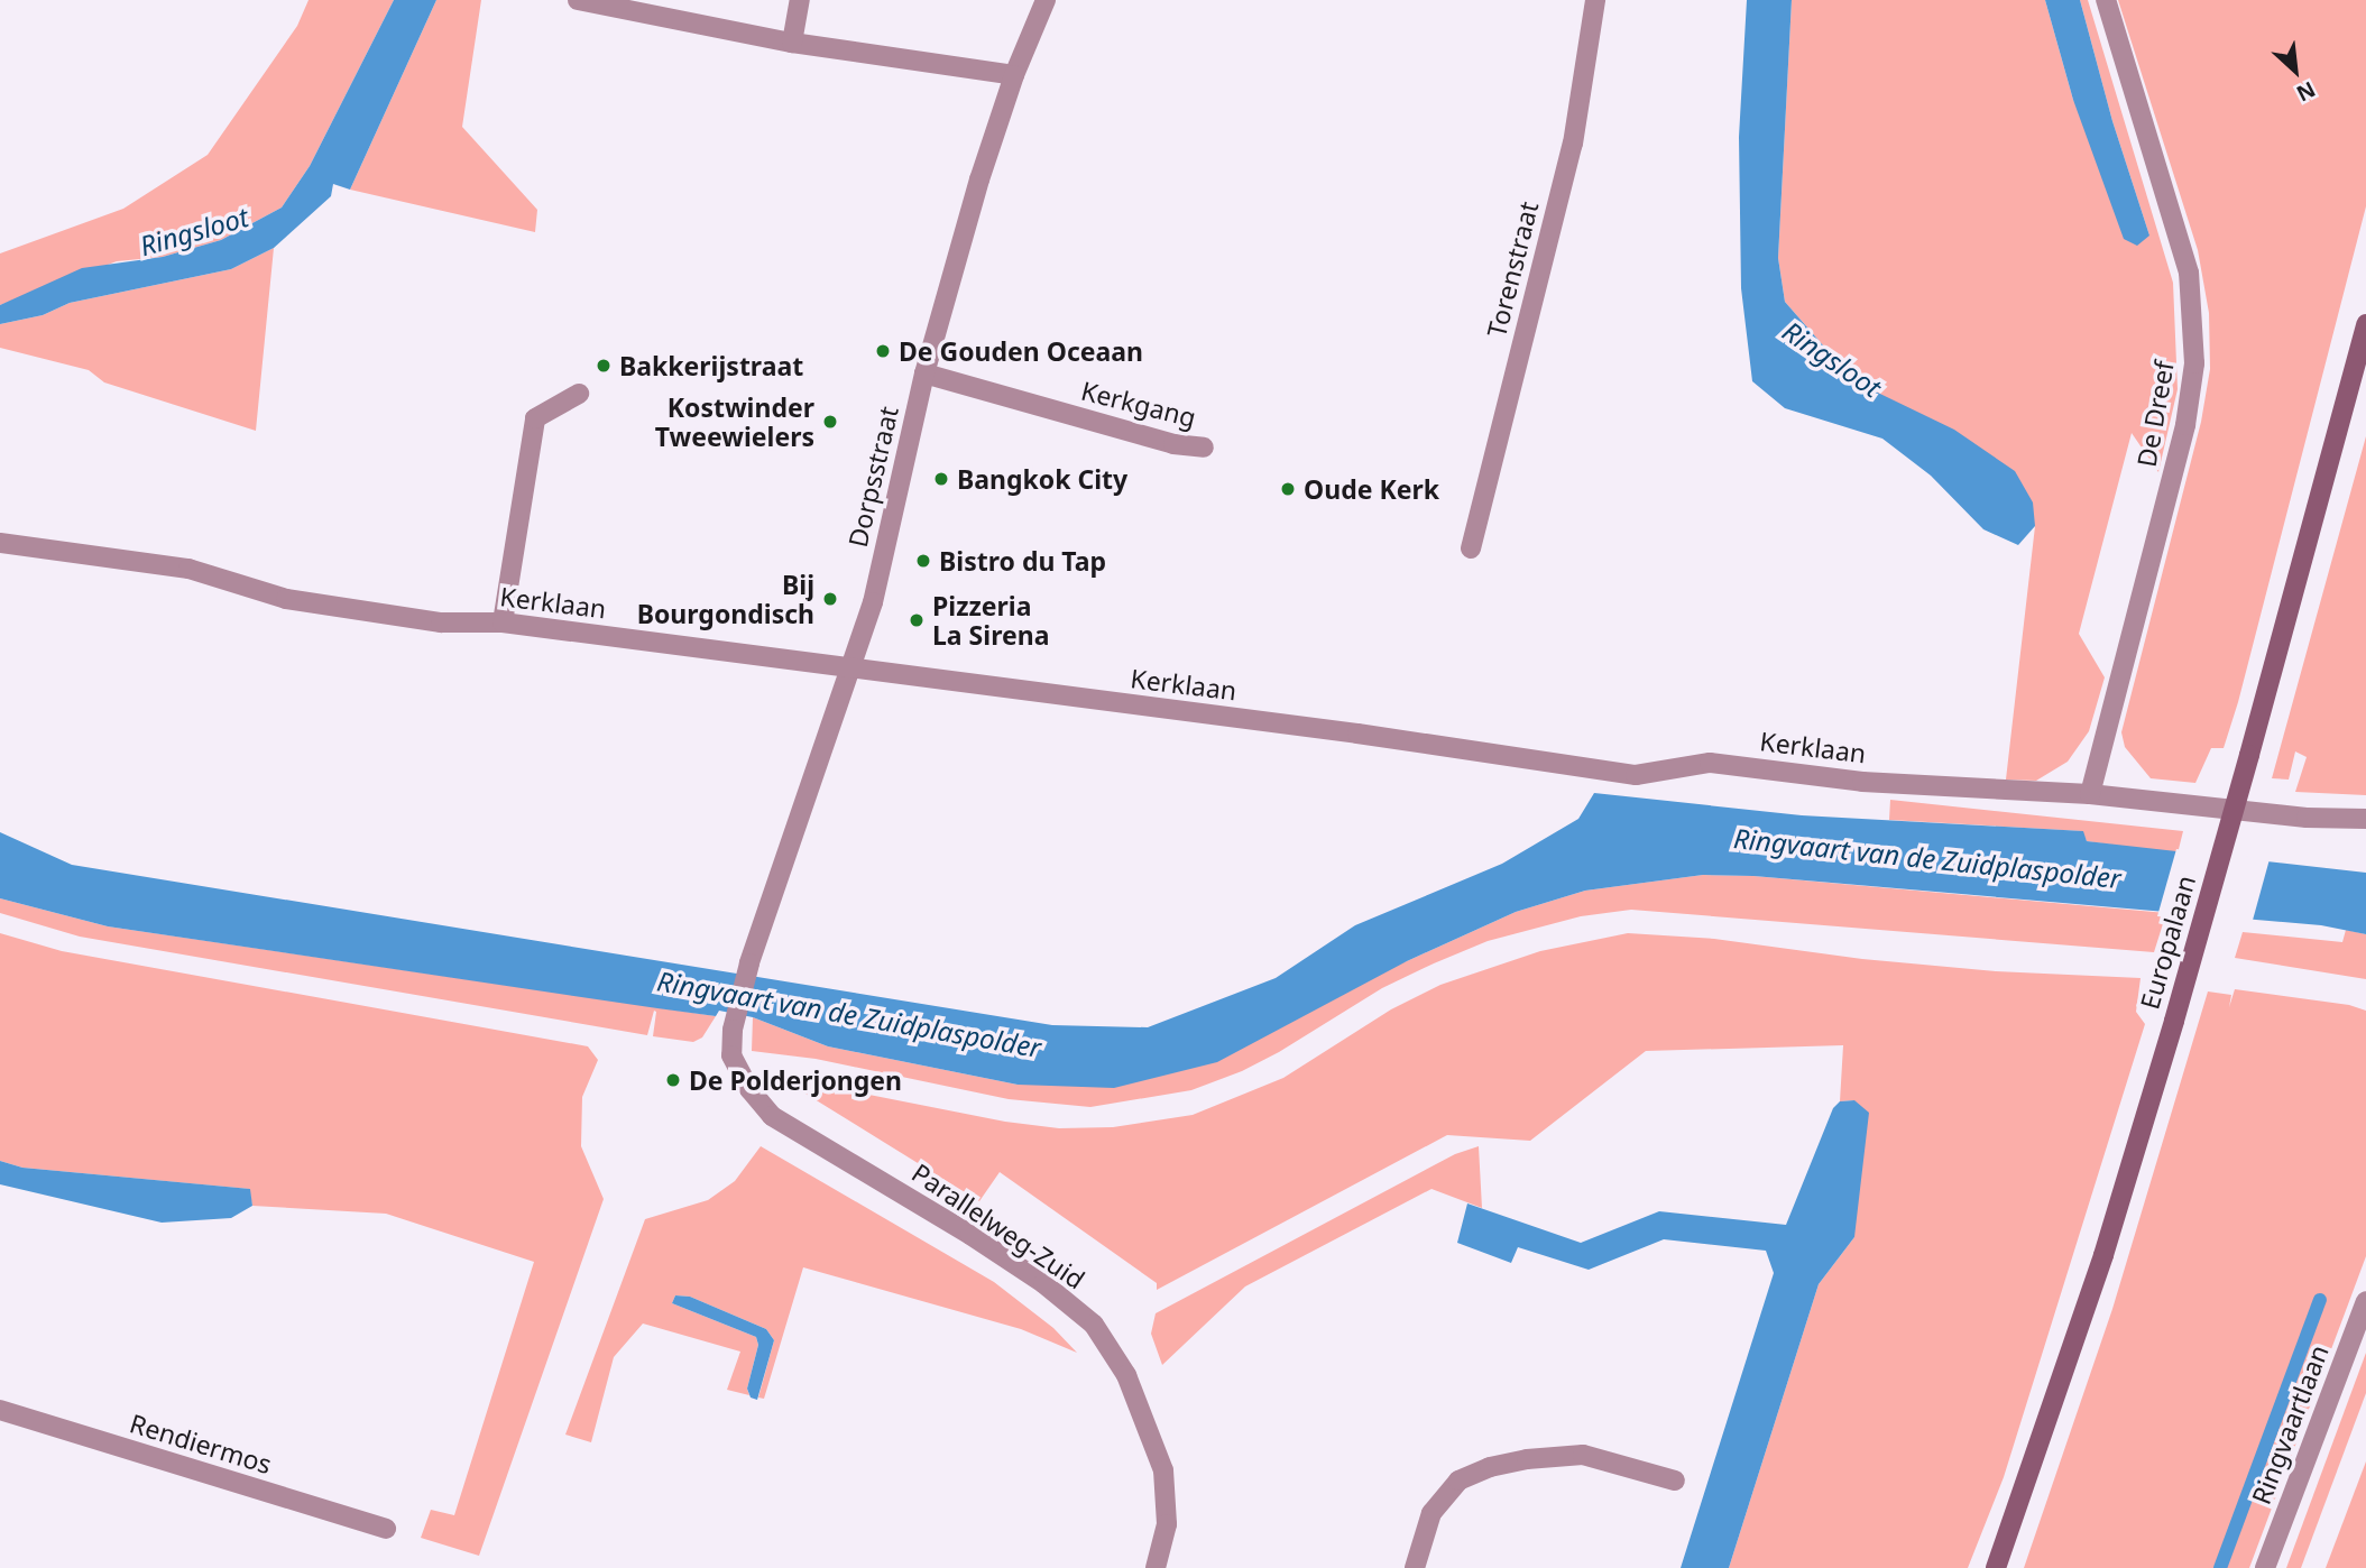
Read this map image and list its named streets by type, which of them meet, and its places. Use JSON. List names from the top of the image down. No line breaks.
{"streets":{"main road":["Europalaan"],"street":["Torenstraat","Kerkgang","De Dreef","Dorpsstraat","Kerklaan","Parallelweg-Zuid","Ringvaartlaan","Rendiermos"]},"crossings":[["Kerkgang","Dorpsstraat"],["De Dreef","Kerklaan"],["Dorpsstraat","Kerklaan"],["Dorpsstraat","Parallelweg-Zuid"]],"water":["Ringsloot","Ringvaart van de Zuidplaspolder"],"places":["De Gouden Oceaan","Bakkerijstraat","Kostwinder Tweewielers","Bangkok City","Oude Kerk","Bistro du Tap","Bij Bourgondisch","Pizzeria La Sirena","De Polderjongen"],"north":"bottom right"}
